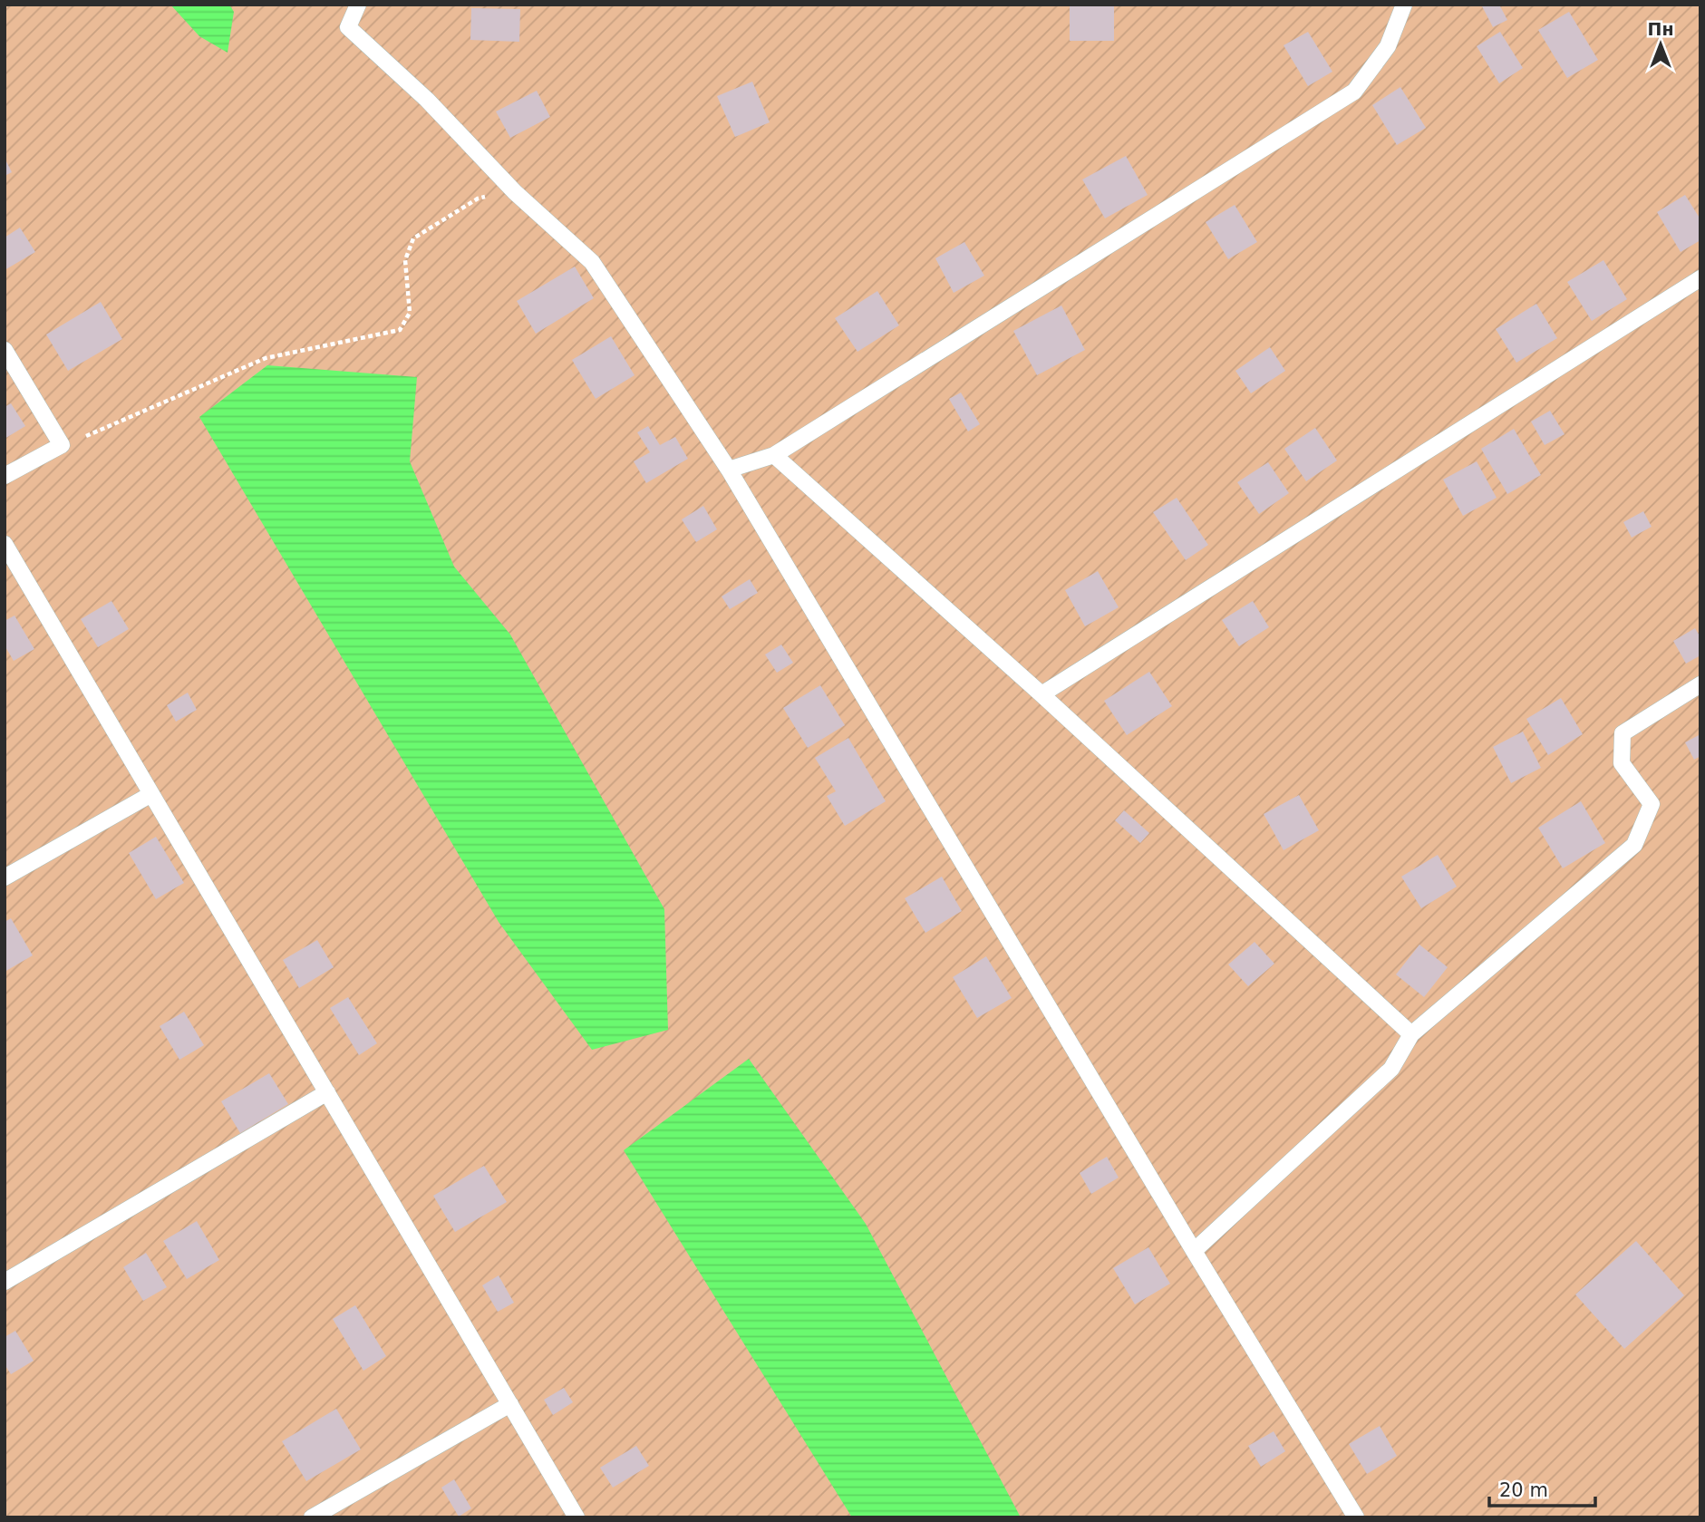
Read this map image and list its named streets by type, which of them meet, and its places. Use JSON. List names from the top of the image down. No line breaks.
{"scale_bar":"20 m","north":"top"}
